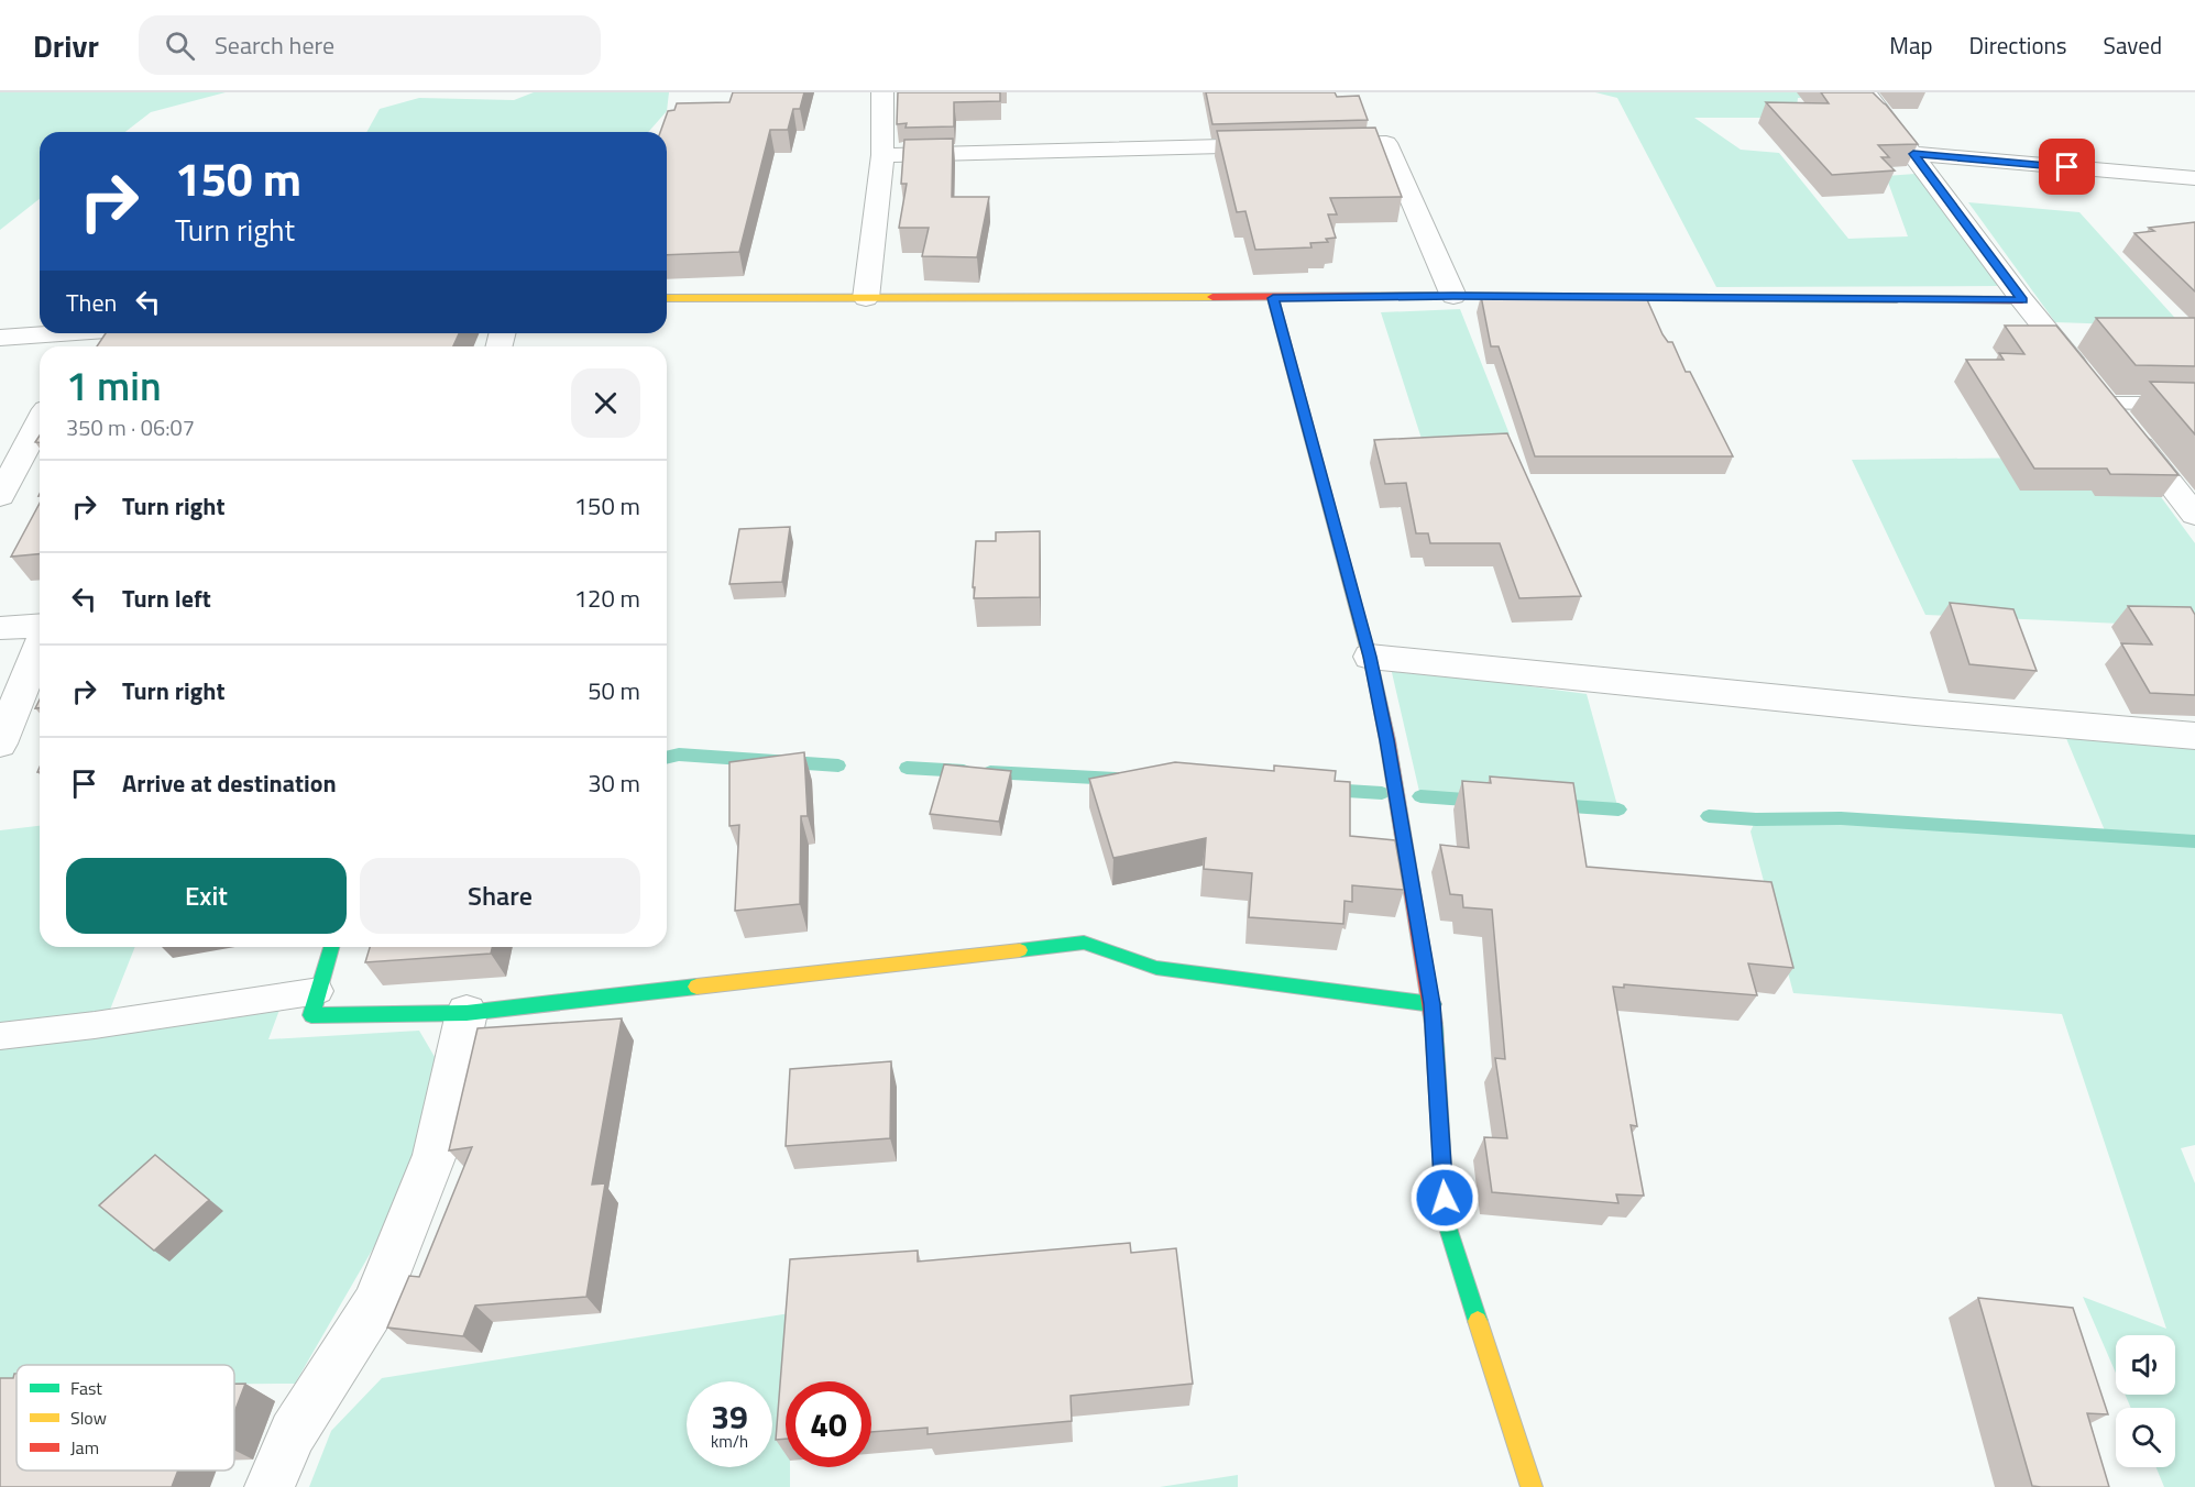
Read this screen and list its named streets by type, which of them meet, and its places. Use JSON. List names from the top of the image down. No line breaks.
{"legend":["Fast","Slow","Jam"],"page":{"header":"Drivr","search":"Search here","nav":["Map","Directions","Saved"],"turn":["150 m","Turn right"],"then":"Then","heading":["1 min","350 m · 06:07"],"list":[{"name":"Turn right","value":"150 m"},{"name":"Turn left","value":"120 m"},{"name":"Turn right","value":"50 m"},{"name":"Arrive at destination","value":"30 m"}],"buttons":["Exit","Share"],"speed":"39 km/h","limit":"40"}}
